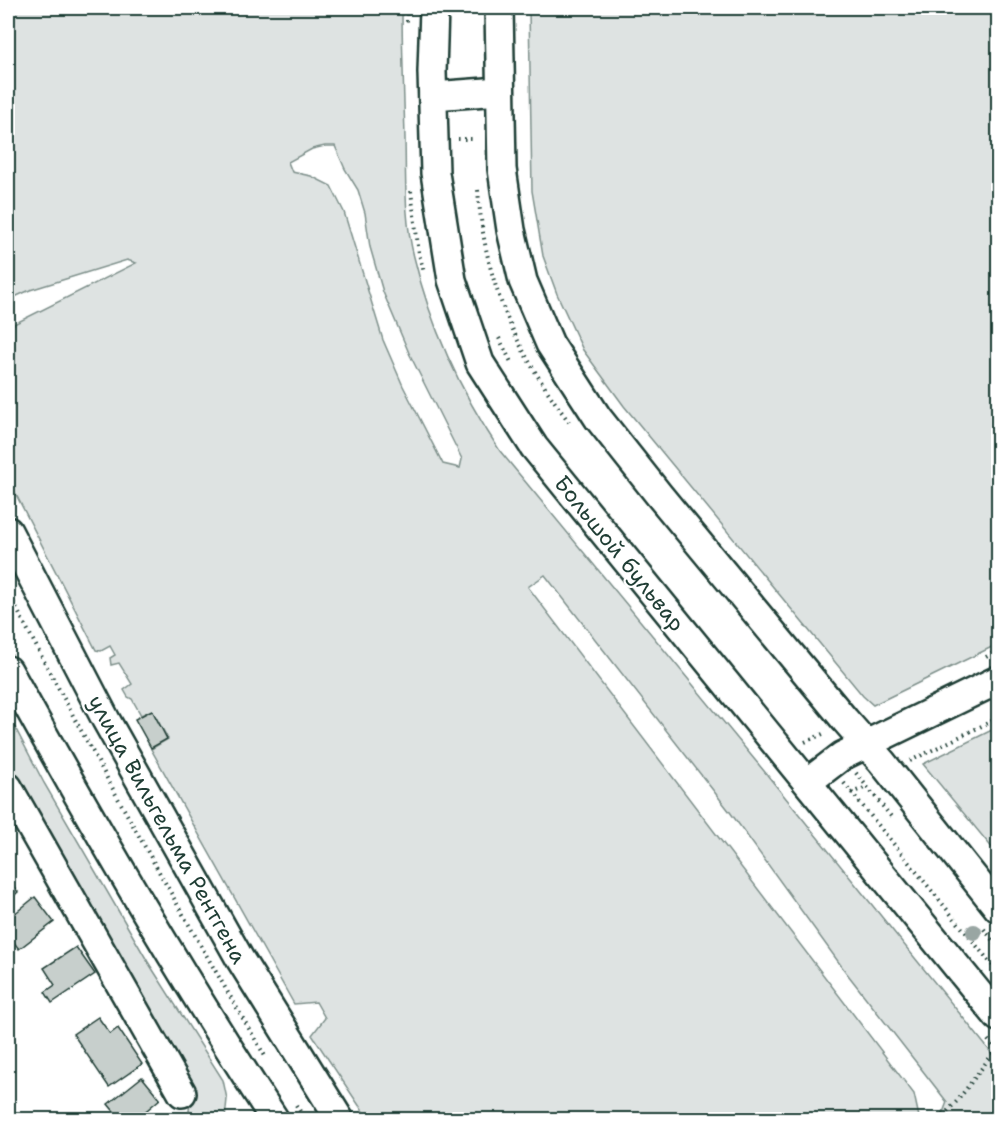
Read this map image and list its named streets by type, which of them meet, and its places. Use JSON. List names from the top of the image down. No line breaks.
{"streets":{"street":["Большой бульвар","улица Вильгельма Рентгена"]}}
